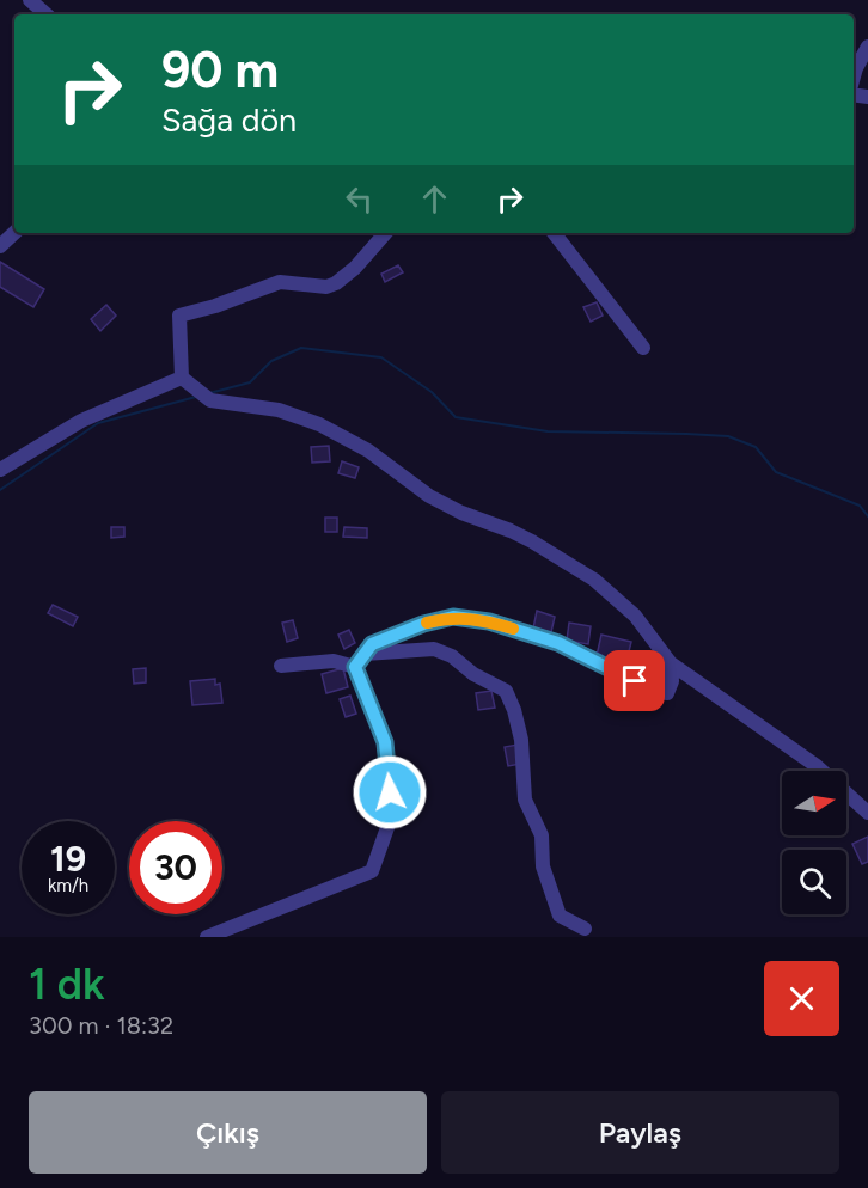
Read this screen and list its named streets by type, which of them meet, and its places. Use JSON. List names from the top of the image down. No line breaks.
{"north":"right","page":{"turn":["90 m","Sağa dön"],"speed":"19 km/h","limit":"30","heading":["1 dk","300 m · 18:32"],"buttons":["Çıkış","Paylaş"]}}
